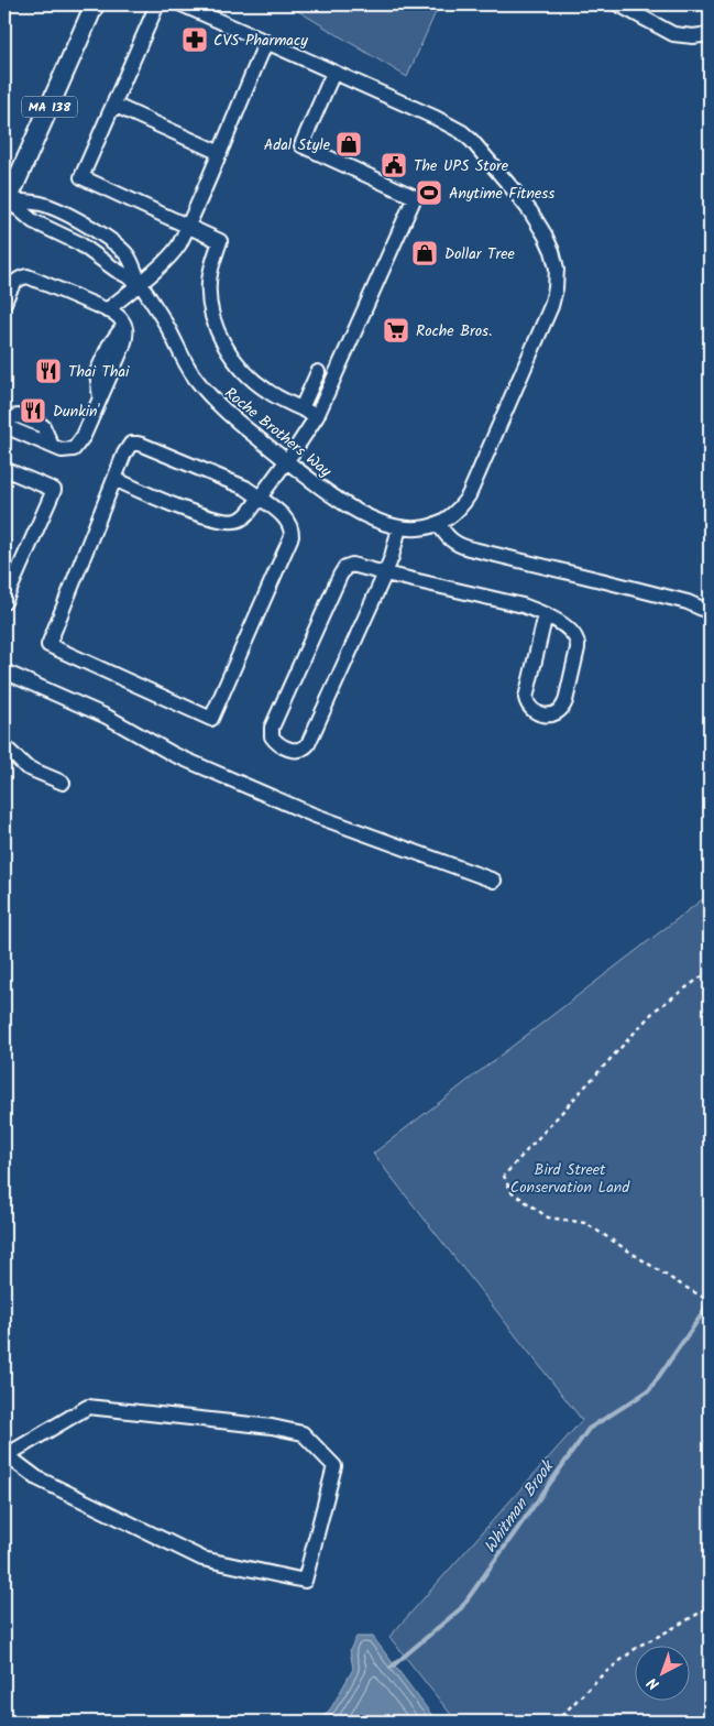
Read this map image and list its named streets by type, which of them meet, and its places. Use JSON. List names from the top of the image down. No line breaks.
{"streets":{"main road":["MA 138"],"street":["Roche Brothers Way"]},"crossings":[["MA 138","Roche Brothers Way"]],"water":["Whitman Brook"],"parks":["Bird Street Conservation Land"],"places":{"pharmacy":["CVS Pharmacy"],"shop":["Adal Style","Dollar Tree"],"public building":["The UPS Store"],"sports":["Anytime Fitness"],"supermarket":["Roche Bros."],"restaurant":["Thai Thai","Dunkin'"]},"north":"bottom left"}
